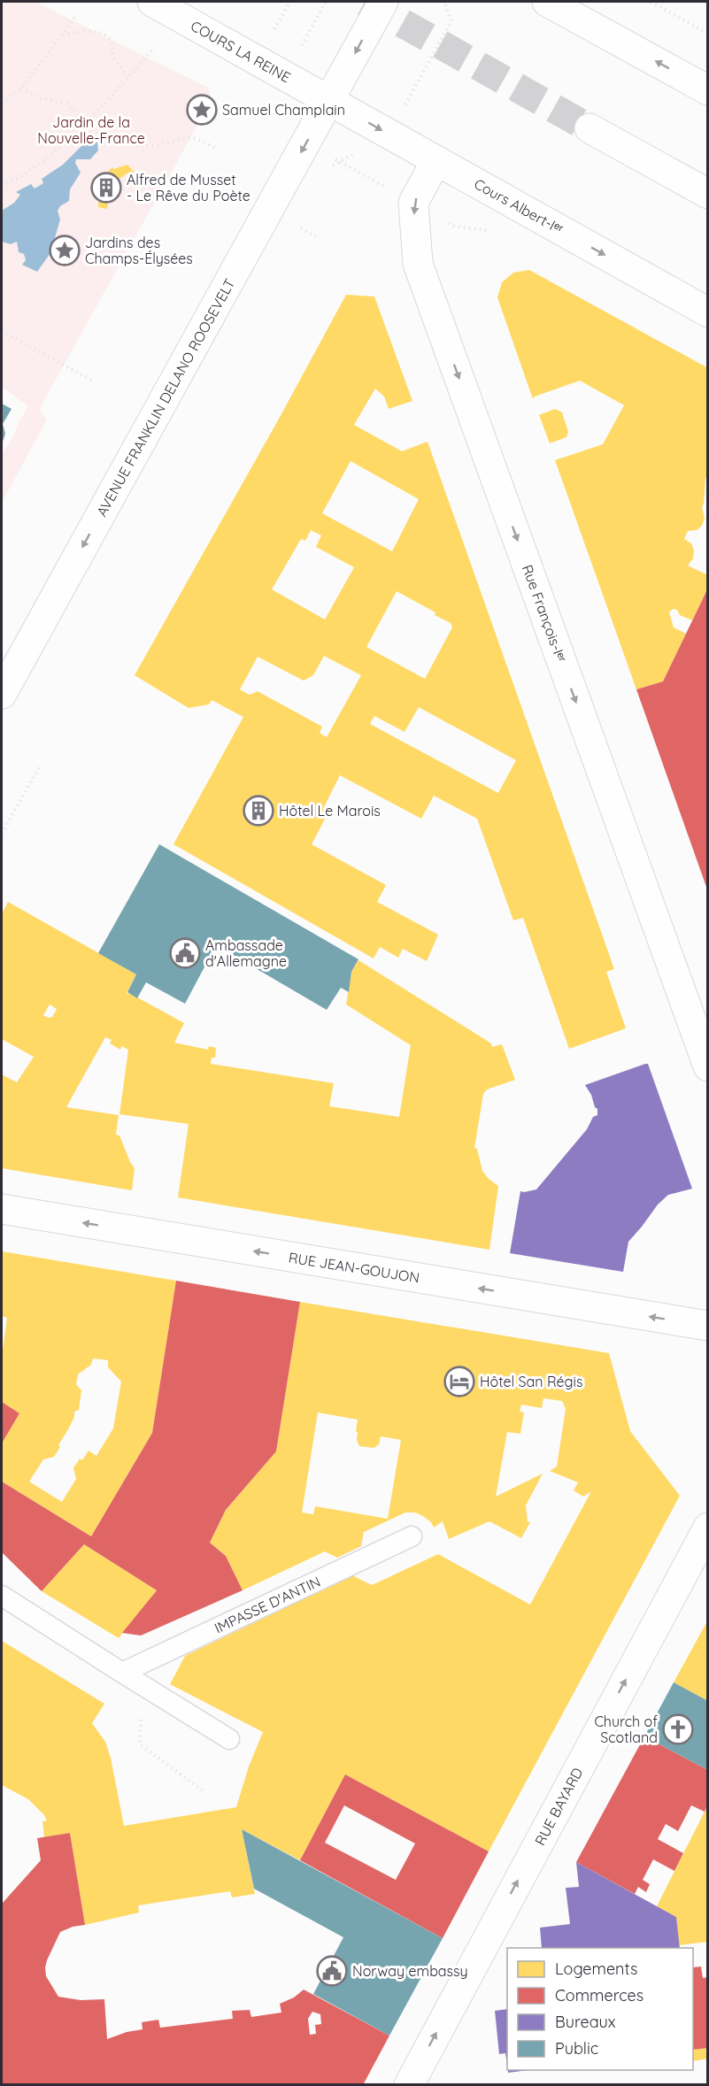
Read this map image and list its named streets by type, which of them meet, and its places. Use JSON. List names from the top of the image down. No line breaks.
{"streets":{"street":["COURS LA REINE","Cours Albert-Iᵉʳ","AVENUE FRANKLIN DELANO ROOSEVELT","Rue François-Iᵉʳ","RUE JEAN-GOUJON","RUE BAYARD"],"lane":["IMPASSE D'ANTIN"]},"crossings":[["COURS LA REINE","Cours Albert-Iᵉʳ"],["COURS LA REINE","AVENUE FRANKLIN DELANO ROOSEVELT"],["Cours Albert-Iᵉʳ","AVENUE FRANKLIN DELANO ROOSEVELT"],["Cours Albert-Iᵉʳ","Rue François-Iᵉʳ"]],"one_way":["AVENUE FRANKLIN DELANO ROOSEVELT","Rue François-Iᵉʳ","RUE JEAN-GOUJON","RUE BAYARD"],"parks":["Jardin de la Nouvelle-France"],"places":{"place":["Samuel Champlain","Jardins des Champs-Élysées"],"building":["Alfred de Musset - Le Rêve du Poète","Hôtel Le Marois"],"public building":["Ambassade d'Allemagne","Norway embassy"],"hotel":["Hôtel San Régis"],"church":["Church of Scotland"]},"legend":["Logements","Commerces","Bureaux","Public"]}
